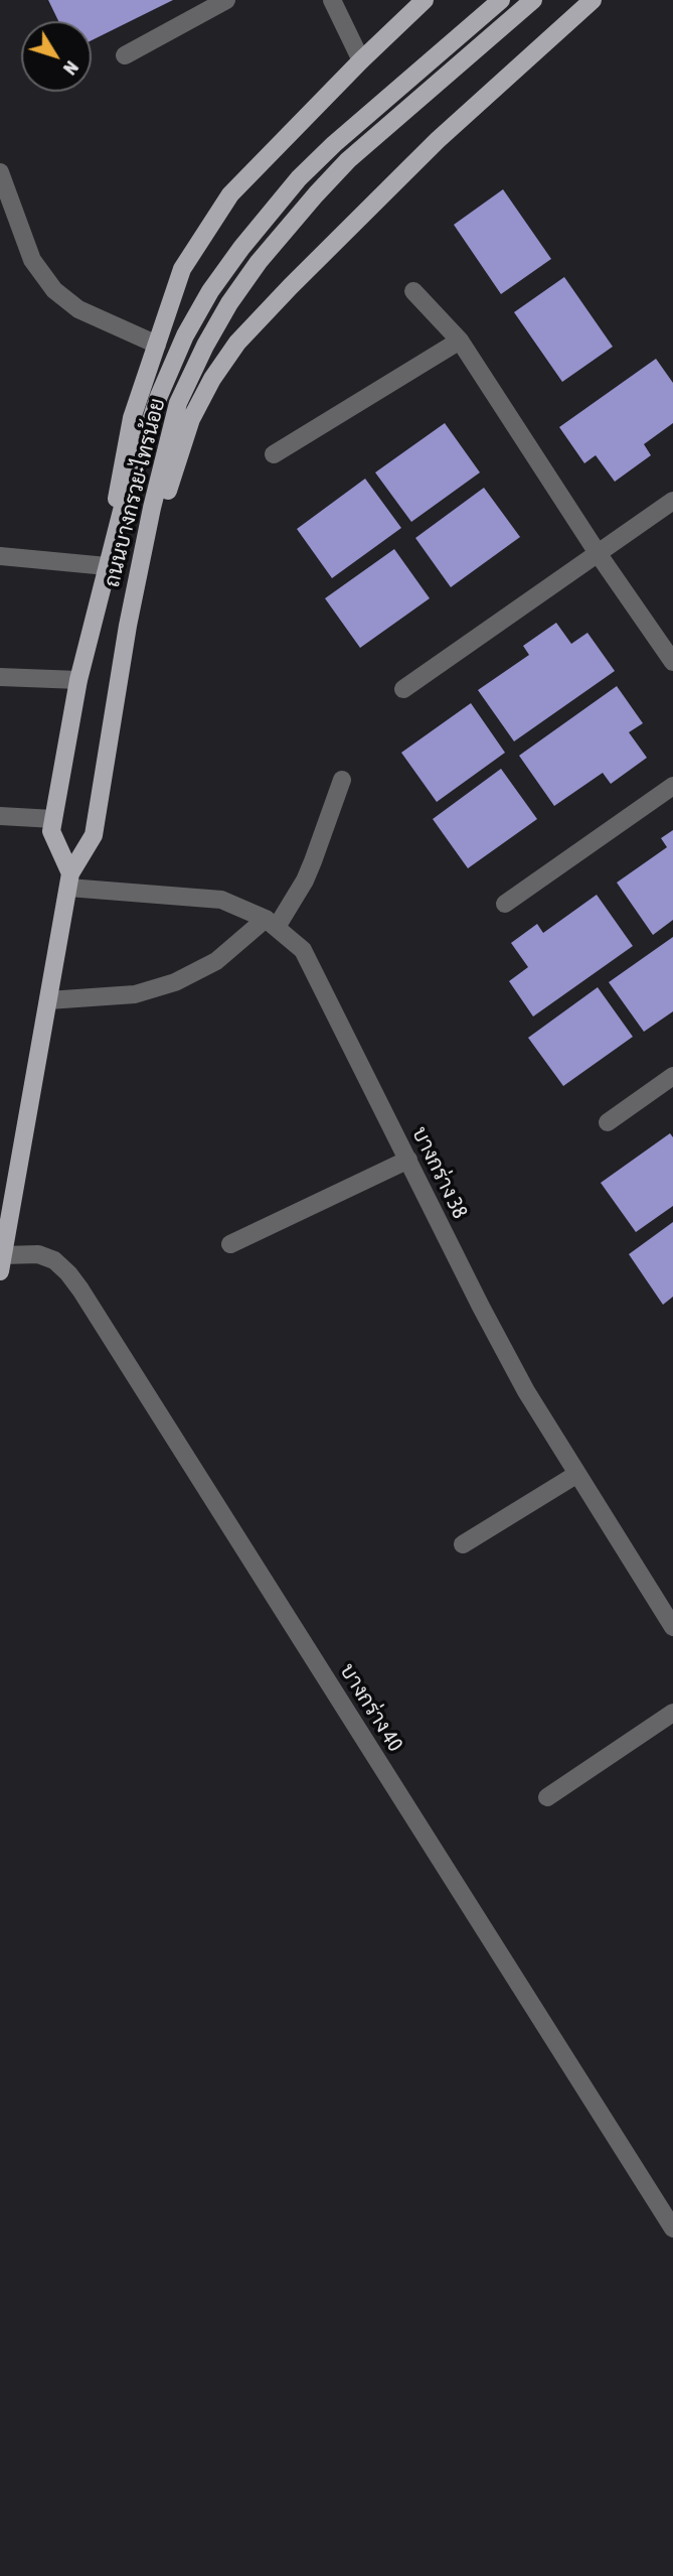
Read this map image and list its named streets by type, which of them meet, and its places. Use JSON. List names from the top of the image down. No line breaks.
{"streets":{"main road":["ถนนบางกรวย-ไทรน้อย"],"street":["บางกร่าง 38","บางกร่าง 40"]},"crossings":[["ถนนบางกรวย-ไทรน้อย","บางกร่าง 38"],["ถนนบางกรวย-ไทรน้อย","บางกร่าง 40"]],"north":"bottom right"}
